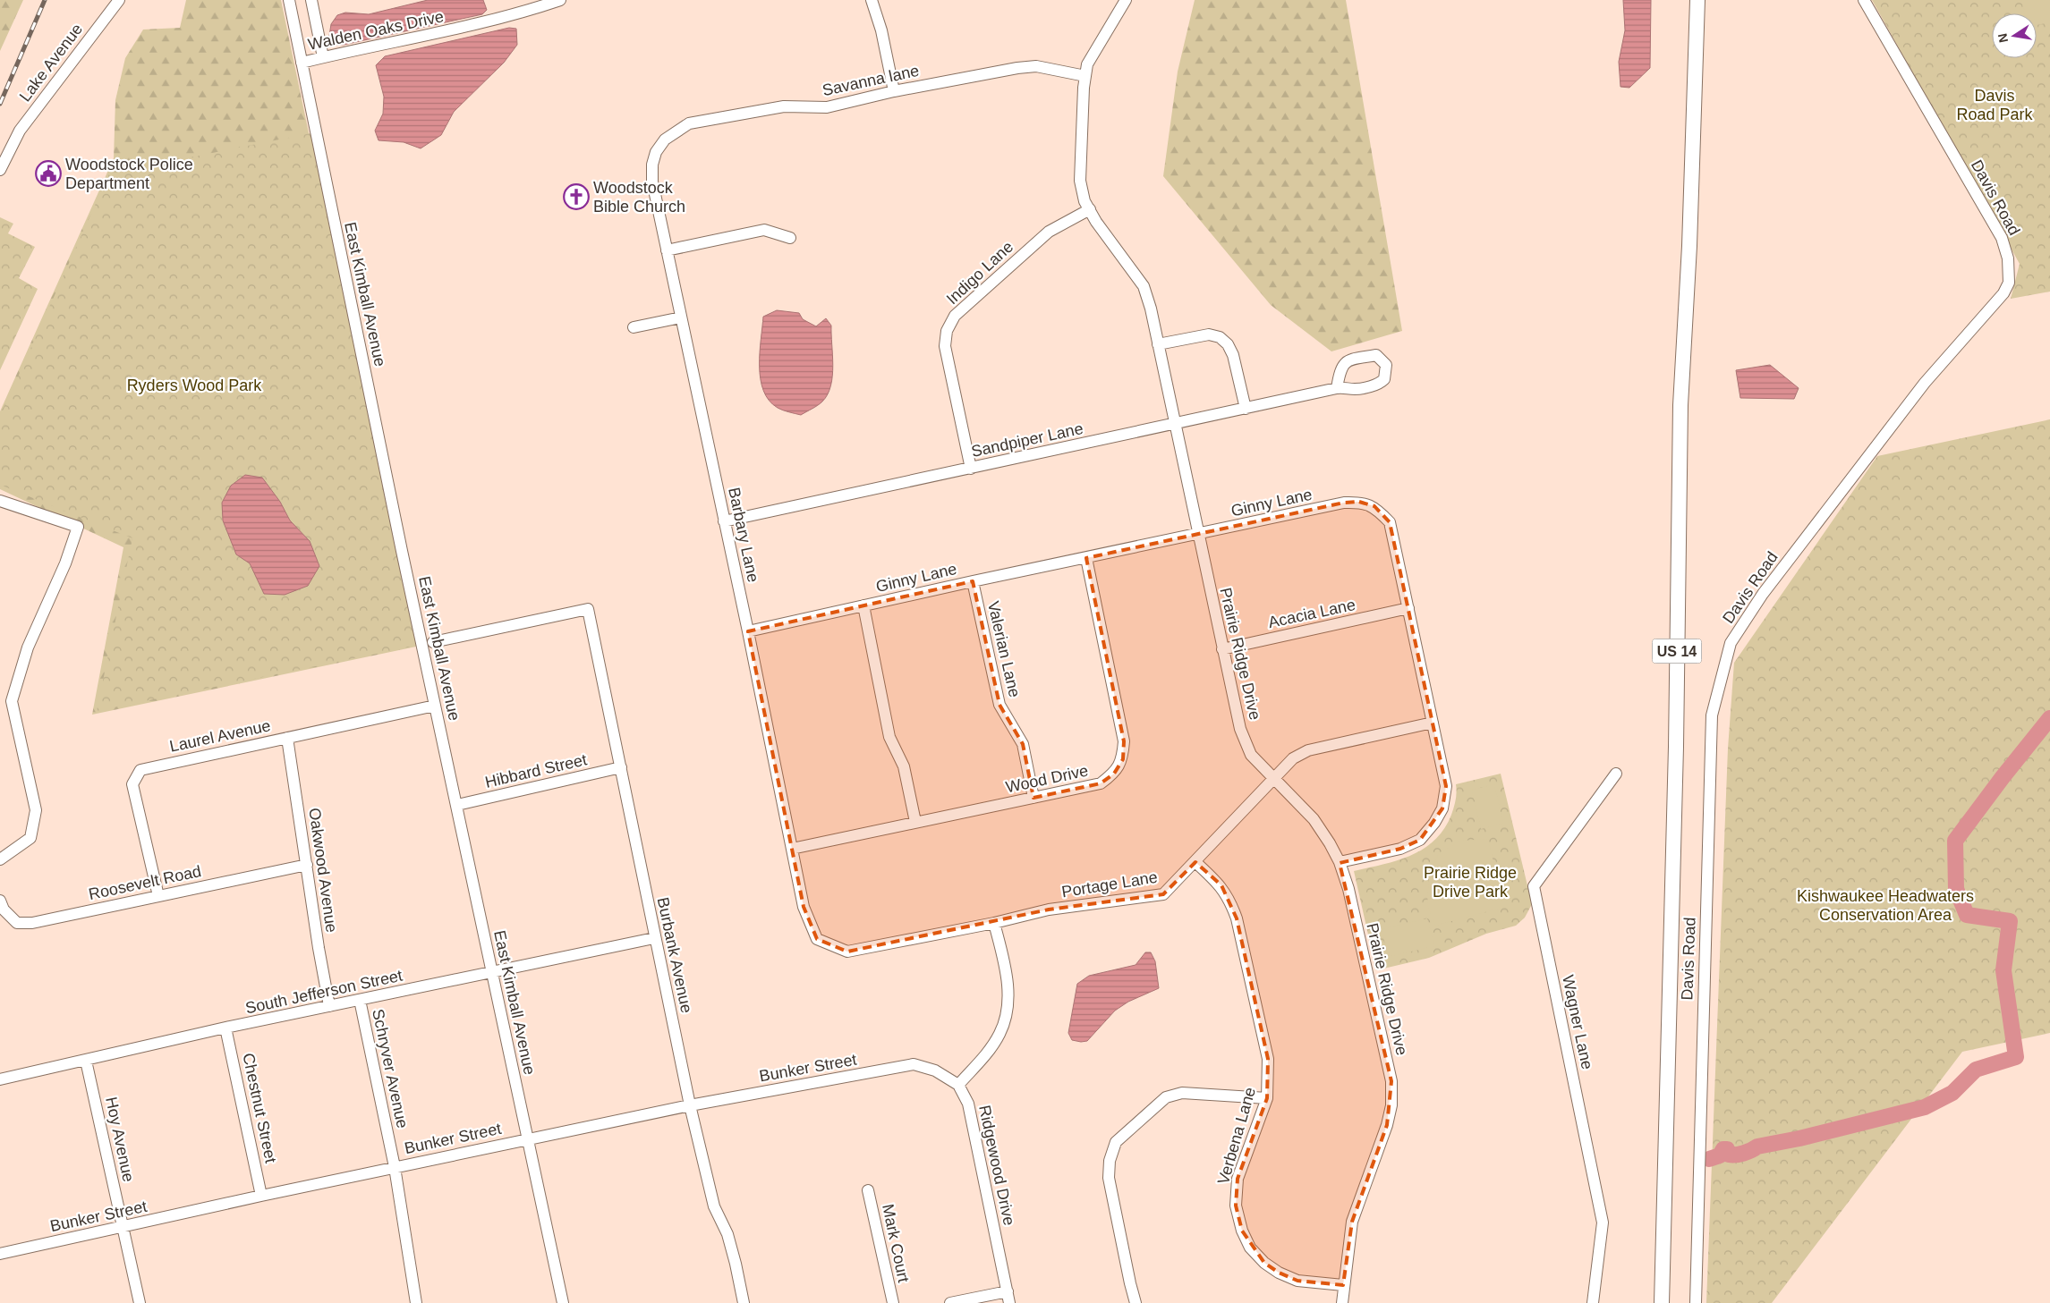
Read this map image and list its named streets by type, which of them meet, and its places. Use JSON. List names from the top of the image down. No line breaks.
{"streets":{"main road":["US 14"],"street":["Walden Oaks Drive","Lake Avenue","Savanna lane","Davis Road","Indigo Lane","East Kimball Avenue","Sandpiper Lane","Ginny Lane","Barbary Lane","Acacia Lane","Valerian Lane","Prairie Ridge Drive","Laurel Avenue","Hibbard Street","Wood Drive","Oakwood Avenue","Roosevelt Road","Portage Lane","Burbank Avenue","South Jefferson Street","Wagner Lane","Bunker Street","Schryver Avenue","Chestnut Street","Verbena Lane","Hoy Avenue","Ridgewood Drive","Mark Court"]},"crossings":[["Walden Oaks Drive","East Kimball Avenue"],["Savanna lane","Barbary Lane"],["Savanna lane","Prairie Ridge Drive"],["Indigo Lane","Sandpiper Lane"],["Indigo Lane","Prairie Ridge Drive"],["East Kimball Avenue","Laurel Avenue"],["East Kimball Avenue","Hibbard Street"],["East Kimball Avenue","South Jefferson Street"],["East Kimball Avenue","Bunker Street"],["Sandpiper Lane","Barbary Lane"],["Sandpiper Lane","Prairie Ridge Drive"],["Ginny Lane","Barbary Lane"],["Ginny Lane","Acacia Lane"],["Ginny Lane","Valerian Lane"],["Ginny Lane","Prairie Ridge Drive"],["Ginny Lane","Wood Drive"],["Ginny Lane","Portage Lane"],["Barbary Lane","Wood Drive"],["Barbary Lane","Portage Lane"],["Acacia Lane","Prairie Ridge Drive"],["Valerian Lane","Wood Drive"],["Prairie Ridge Drive","Portage Lane"],["Prairie Ridge Drive","Verbena Lane"],["Laurel Avenue","Oakwood Avenue"],["Laurel Avenue","Roosevelt Road"],["Hibbard Street","Burbank Avenue"],["Oakwood Avenue","Roosevelt Road"],["Oakwood Avenue","South Jefferson Street"],["Portage Lane","Verbena Lane"],["Burbank Avenue","South Jefferson Street"],["Burbank Avenue","Bunker Street"],["South Jefferson Street","Schryver Avenue"],["South Jefferson Street","Chestnut Street"],["South Jefferson Street","Hoy Avenue"],["Bunker Street","Schryver Avenue"],["Bunker Street","Chestnut Street"],["Bunker Street","Hoy Avenue"],["Bunker Street","Ridgewood Drive"]],"parks":["Davis Road Park","Ryders Wood Park","Prairie Ridge Drive Park","Kishwaukee Headwaters Conservation Area"],"places":{"public building":["Woodstock Police Department"],"church":["Woodstock Bible Church"]},"north":"left"}
